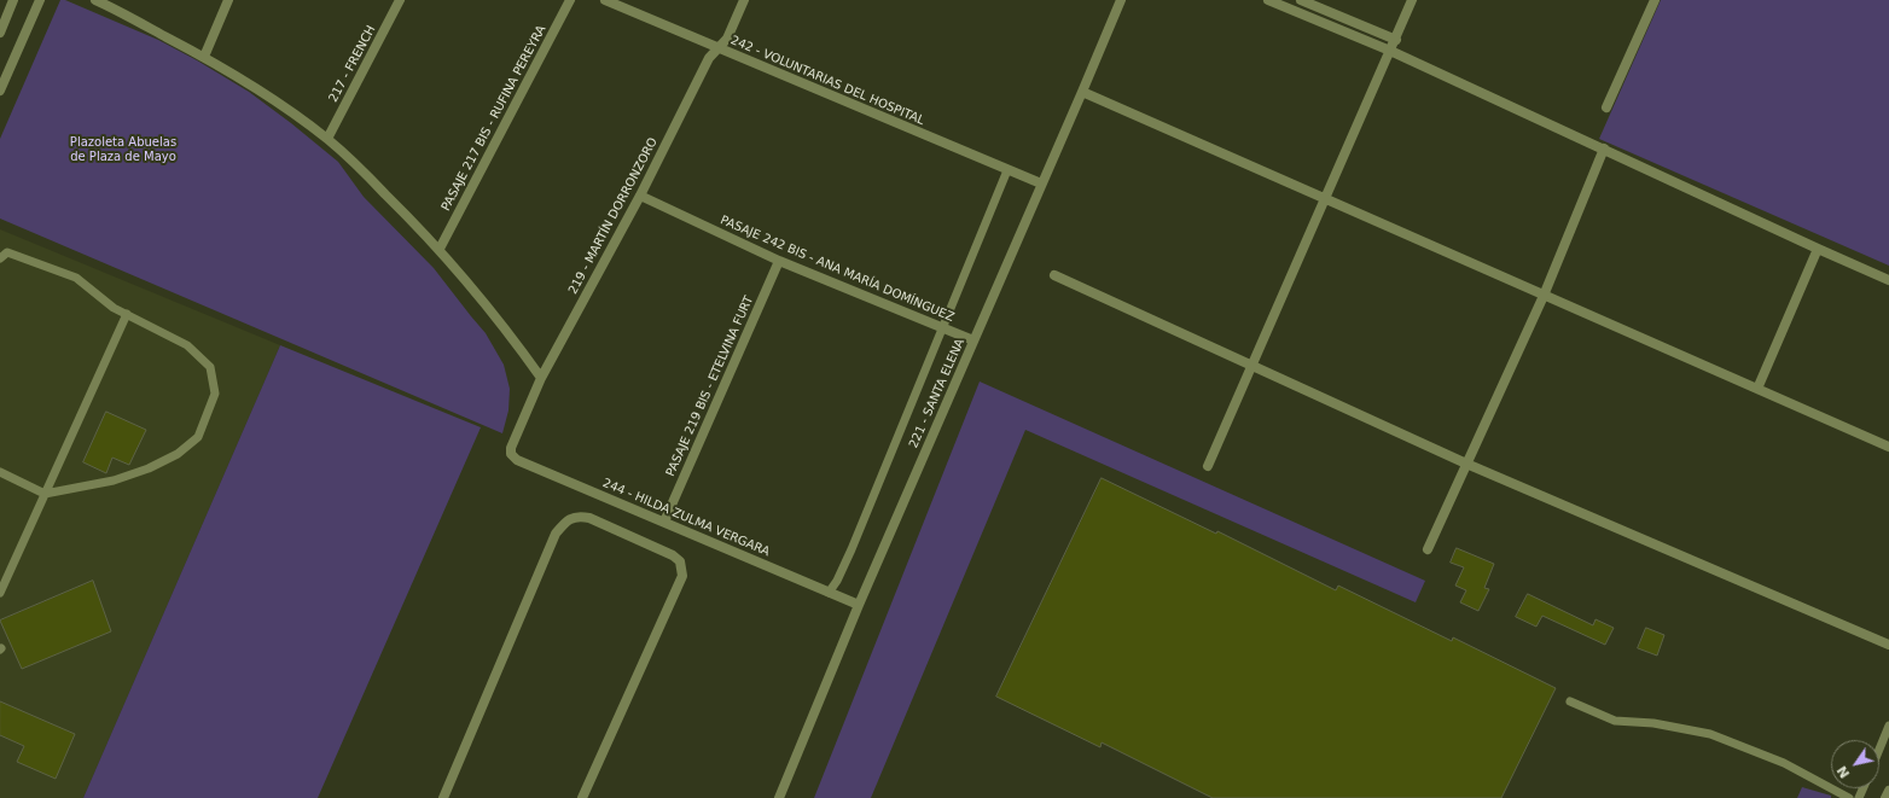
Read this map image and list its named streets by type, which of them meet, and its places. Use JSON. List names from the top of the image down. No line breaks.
{"streets":{"street":["217 - FRENCH","242 - VOLUNTARIAS DEL HOSPITAL","PASAJE 217 BIS - RUFINA PEREYRA","219 - MARTÍN DORRONZORO","PASAJE 242 BIS - ANA MARÍA DOMÍNGUEZ","PASAJE 219 BIS - ETELVINA FURT","221 - SANTA ELENA","244 - HILDA ZULMA VERGARA"]},"crossings":[["242 - VOLUNTARIAS DEL HOSPITAL","219 - MARTÍN DORRONZORO"],["242 - VOLUNTARIAS DEL HOSPITAL","221 - SANTA ELENA"],["219 - MARTÍN DORRONZORO","PASAJE 242 BIS - ANA MARÍA DOMÍNGUEZ"],["219 - MARTÍN DORRONZORO","244 - HILDA ZULMA VERGARA"],["PASAJE 242 BIS - ANA MARÍA DOMÍNGUEZ","PASAJE 219 BIS - ETELVINA FURT"],["PASAJE 242 BIS - ANA MARÍA DOMÍNGUEZ","221 - SANTA ELENA"],["PASAJE 219 BIS - ETELVINA FURT","244 - HILDA ZULMA VERGARA"],["221 - SANTA ELENA","244 - HILDA ZULMA VERGARA"]],"parks":["Plazoleta Abuelas de Plaza de Mayo"],"north":"bottom left"}
